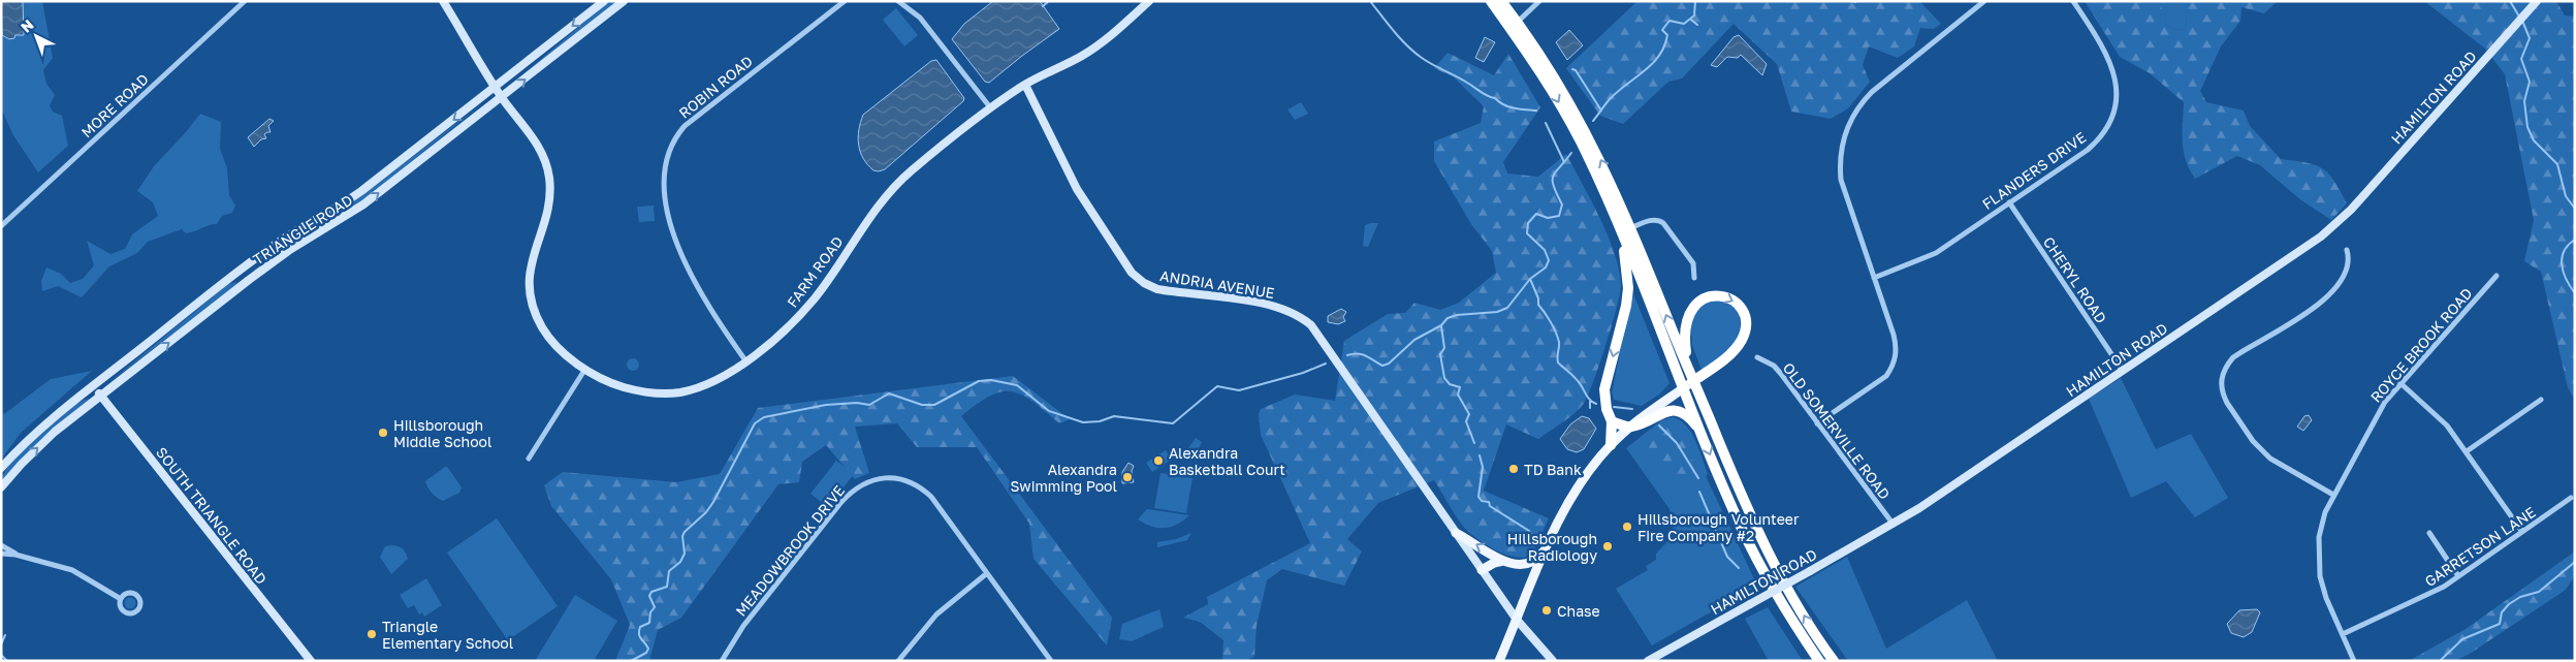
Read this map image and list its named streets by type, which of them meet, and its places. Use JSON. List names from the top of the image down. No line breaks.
{"streets":{"street":["ROBIN ROAD","HAMILTON ROAD","MORE ROAD","FLANDERS DRIVE","TRIANGLE ROAD","FARM ROAD","CHERYL ROAD","ANDRIA AVENUE","ROYCE BROOK ROAD","OLD SOMERVILLE ROAD","SOUTH TRIANGLE ROAD","GARRETSON LANE","MEADOWBROOK DRIVE"]},"crossings":[["ROBIN ROAD","FARM ROAD"],["HAMILTON ROAD","CHERYL ROAD"],["HAMILTON ROAD","OLD SOMERVILLE ROAD"],["FLANDERS DRIVE","CHERYL ROAD"],["TRIANGLE ROAD","FARM ROAD"],["TRIANGLE ROAD","SOUTH TRIANGLE ROAD"],["FARM ROAD","ANDRIA AVENUE"],["ROYCE BROOK ROAD","GARRETSON LANE"]],"places":["Hillsborough Middle School","Alexandra Basketball Court","TD Bank","Alexandra Swimming Pool","Hillsborough Volunteer Fire Company #2","Hillsborough Radiology","Chase","Triangle Elementary School"],"north":"top left"}
